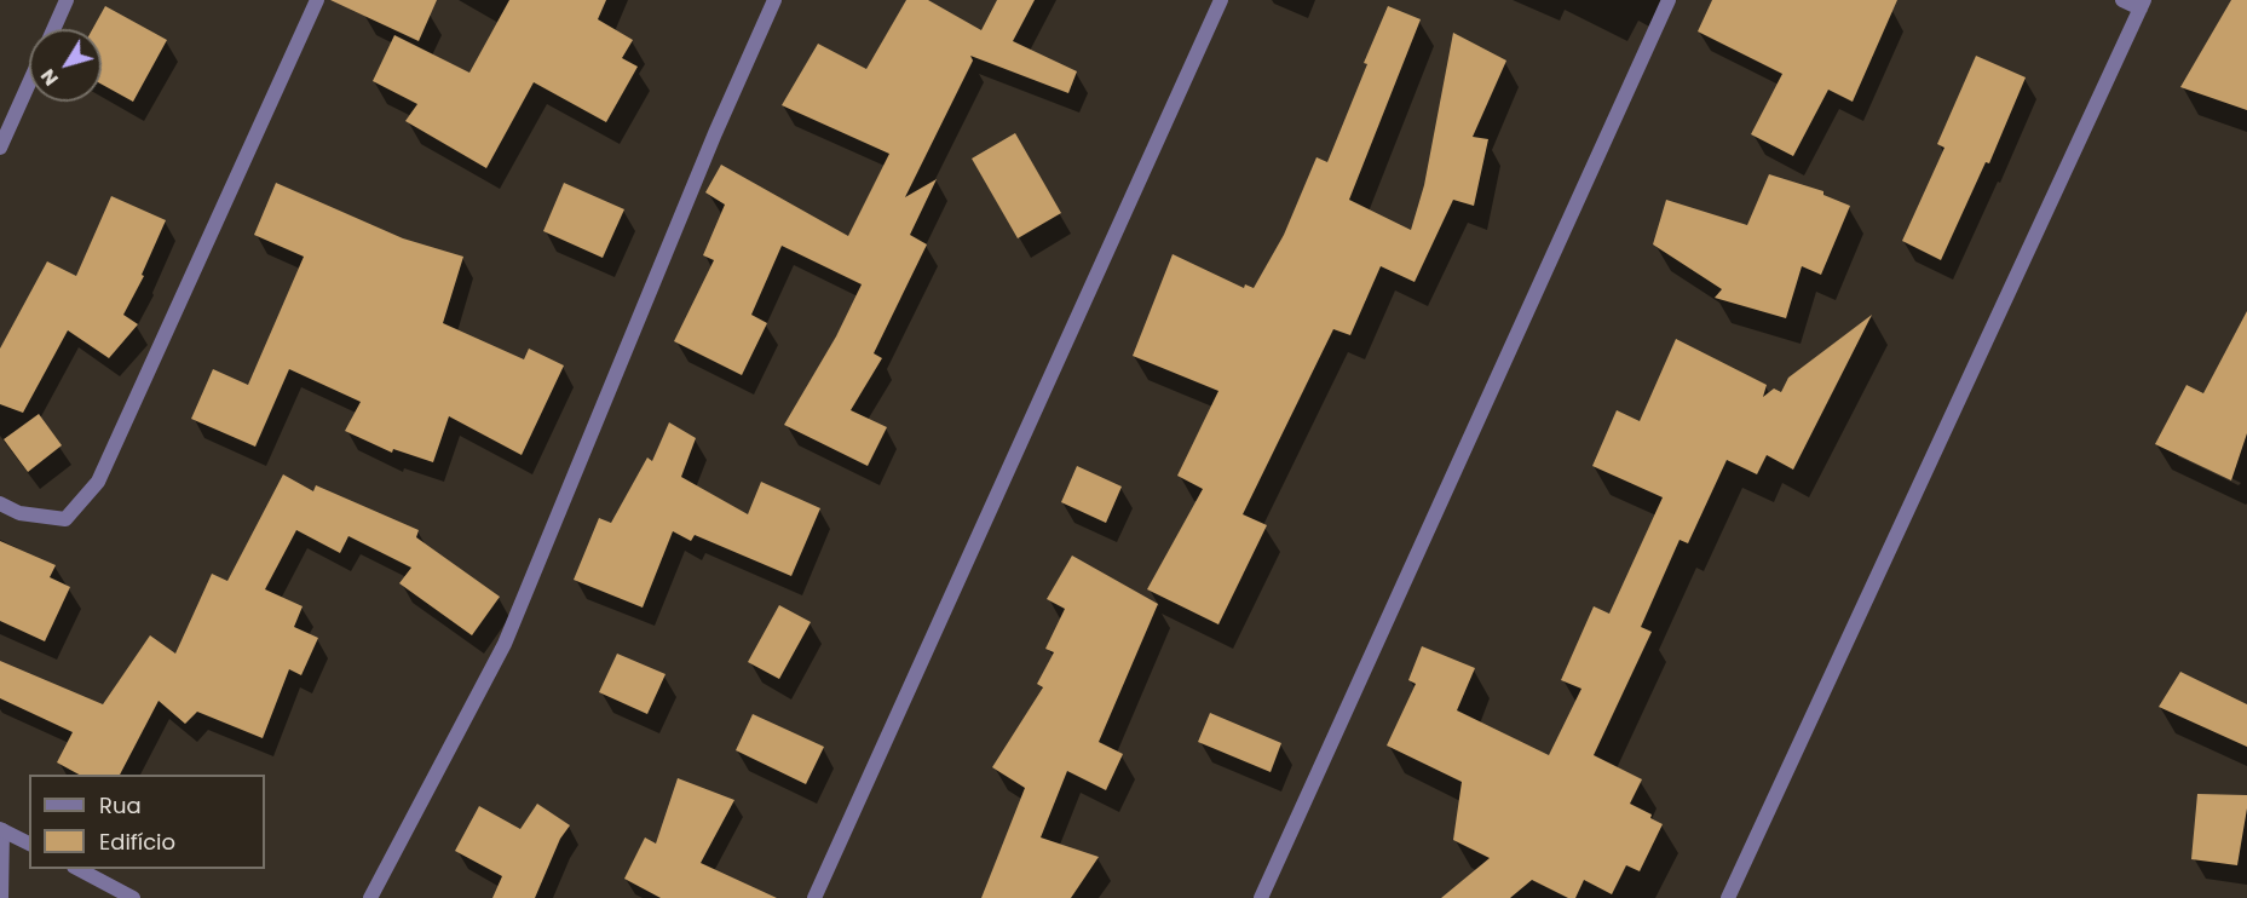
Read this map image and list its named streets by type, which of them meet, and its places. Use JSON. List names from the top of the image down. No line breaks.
{"legend":["Rua","Edifício"],"north":"bottom left"}
